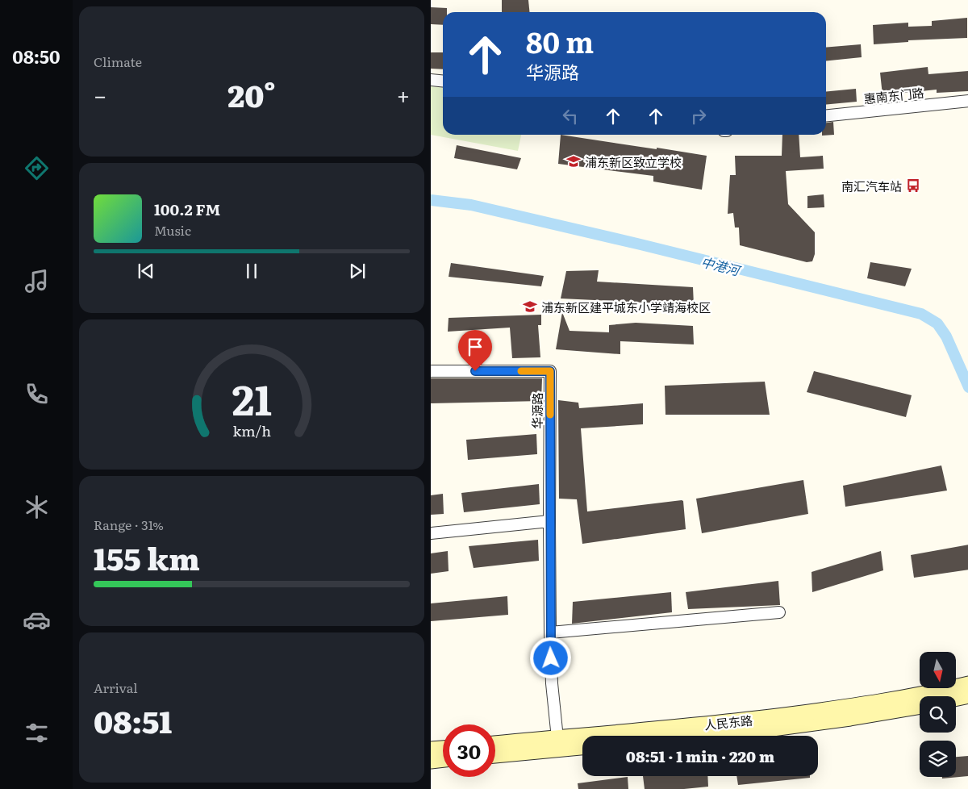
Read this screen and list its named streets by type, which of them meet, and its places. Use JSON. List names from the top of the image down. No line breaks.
{"streets":{"street":["惠南东门路","华源路","人民东路"]},"water":["中港河"],"places":{"school or university":["浦东新区致立学校","浦东新区建平城东小学靖海校区"],"bus stop":["南汇汽车站"]},"north":"bottom","page":{"tabs":"08:50","tile":["Climate",["Range · 31%","155 km"],["Arrival","08:51"]],"turn":["80 m","华源路"],"heat":["−","20°","+"],"song":["100.2 FM","Music"],"limit":"30","trip":"08:51 · 1 min · 220 m","gauge":["21","km/h"]}}
